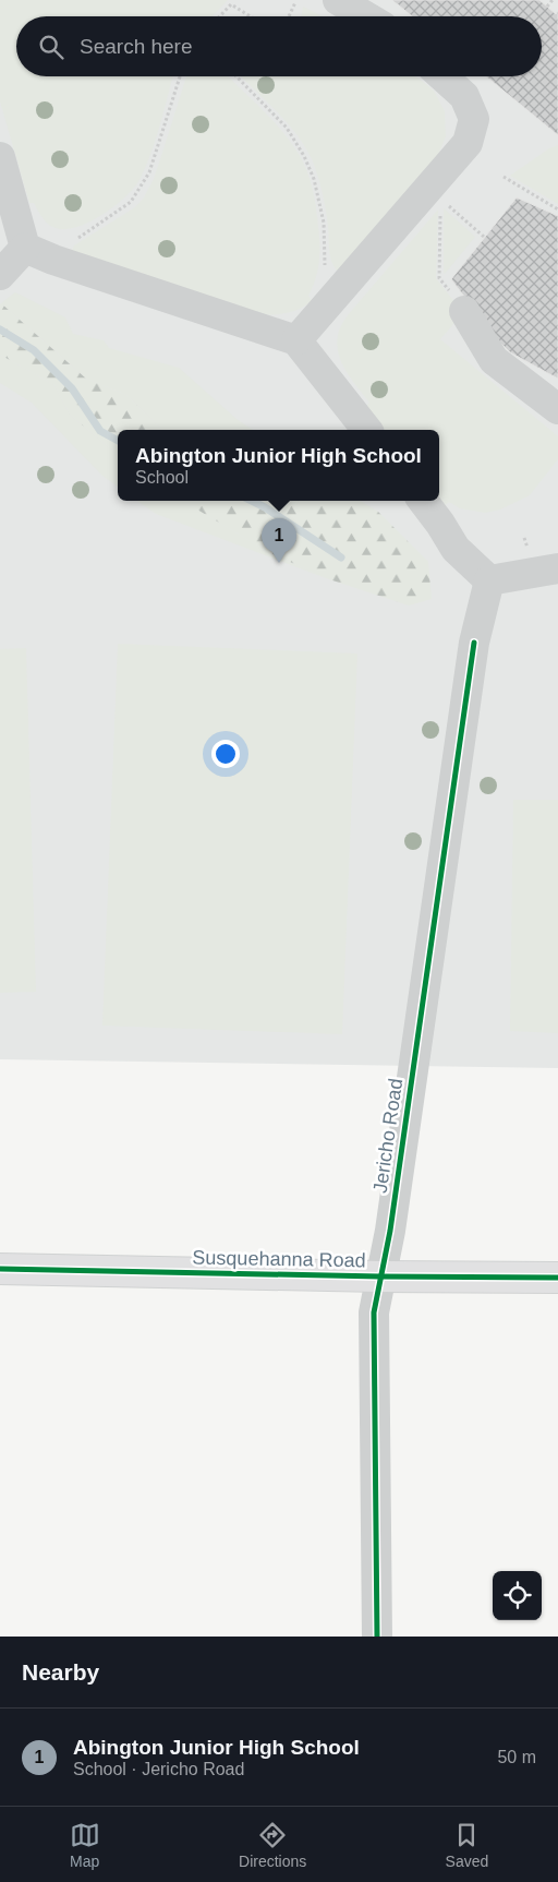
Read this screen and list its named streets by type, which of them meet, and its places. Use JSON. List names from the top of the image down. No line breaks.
{"streets":{"main road":["Susquehanna Road"],"street":["Jericho Road"]},"crossings":[["Jericho Road","Susquehanna Road"]],"page":{"search":"Search here","popup":["Abington Junior High School","School"],"pins":"1","heading":"Nearby","list":[{"mark":"1","name":"Abington Junior High School","note":"School · Jericho Road","value":"50 m"}],"nav":["Map","Directions","Saved"]}}
